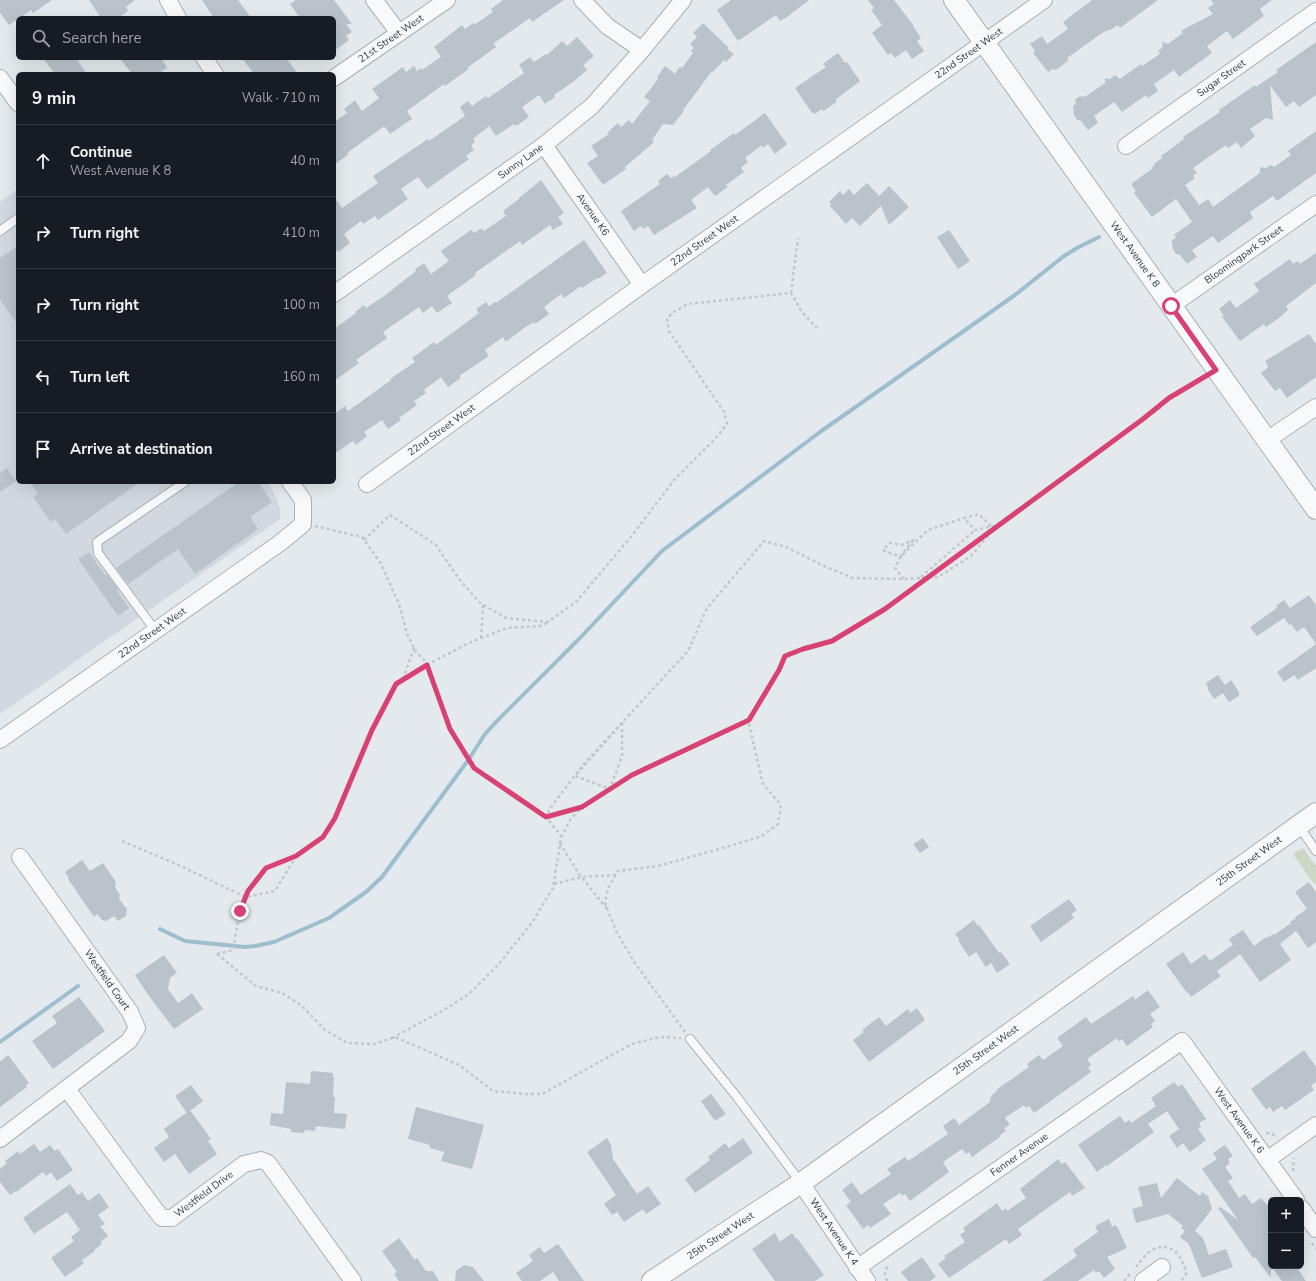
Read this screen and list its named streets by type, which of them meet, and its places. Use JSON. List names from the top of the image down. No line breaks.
{"streets":{"street":["21st Street West","22nd Street West","Sugar Street","Sunny Lane","Avenue K6","West Avenue K 8","Bloomingpark Street","25th Street West","Westfield Court","West Avenue K 6","Fenner Avenue","Westfield Drive","West Avenue K 4"]},"crossings":[["22nd Street West","Avenue K6"],["22nd Street West","West Avenue K 8"],["Sunny Lane","Avenue K6"],["West Avenue K 8","Bloomingpark Street"],["25th Street West","West Avenue K 4"],["Westfield Court","Westfield Drive"],["West Avenue K 6","Fenner Avenue"],["Fenner Avenue","West Avenue K 4"]],"page":{"search":"Search here","heading":["9 min","Walk · 710 m"],"list":[["Continue","West Avenue K 8","40 m"],["Turn right","410 m"],["Turn right","100 m"],["Turn left","160 m"],"Arrive at destination"],"map_buttons":["+","−"]}}
